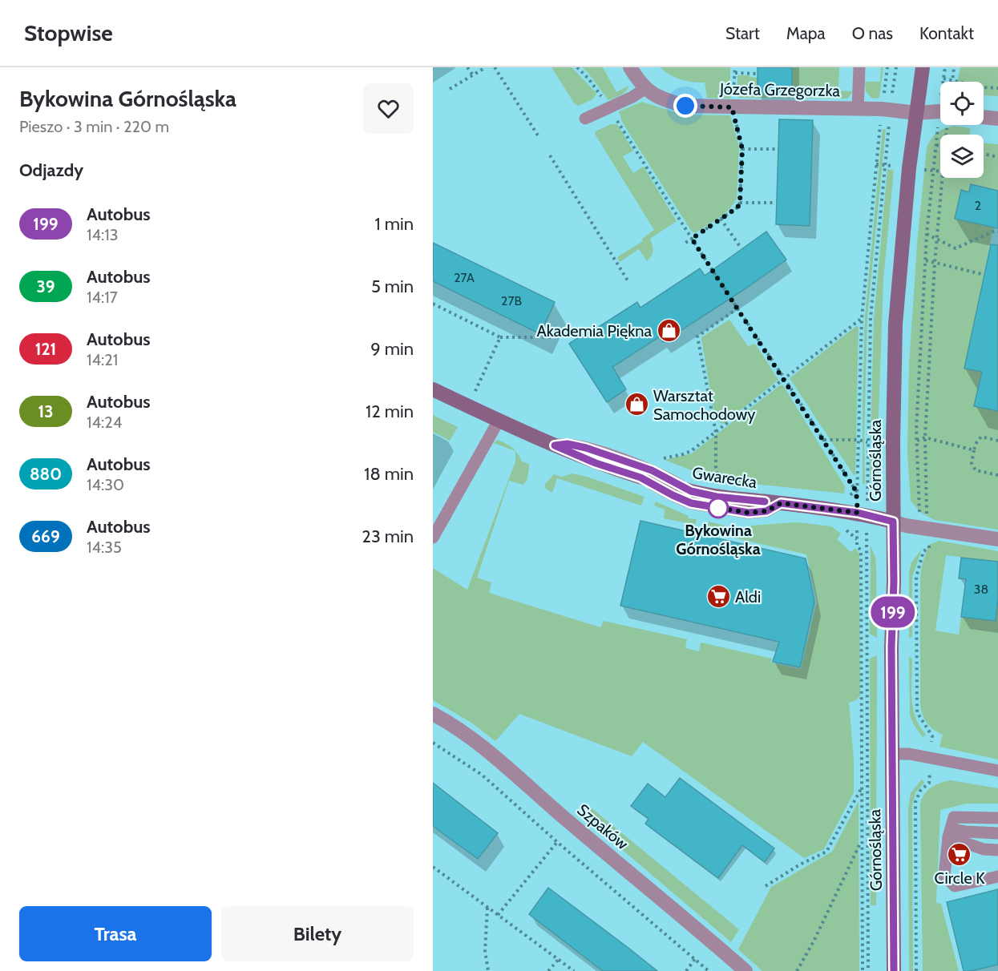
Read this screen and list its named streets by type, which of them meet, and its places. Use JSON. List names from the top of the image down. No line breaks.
{"streets":{"street":["Józefa Grzegorzka","Górnośląska","Gwarecka","Szpaków"]},"crossings":[["Józefa Grzegorzka","Górnośląska"],["Górnośląska","Gwarecka"]],"places":{"shop":["Akademia Piękna","Warsztat Samochodowy"],"other":["Bykowina Górnośląska"],"supermarket":["Aldi","Circle K"]},"lines":["bus line 199"],"house_numbers":["2","27A","27B","38"],"page":{"header":"Stopwise","nav":["Start","Mapa","O nas","Kontakt"],"heading":[["Bykowina Górnośląska","Pieszo · 3 min · 220 m"],"Odjazdy"],"on_map":"199","list":[{"mark":"199","name":"Autobus","note":"14:13","value":"1 min"},{"mark":"39","name":"Autobus","note":"14:17","value":"5 min"},{"mark":"121","name":"Autobus","note":"14:21","value":"9 min"},{"mark":"13","name":"Autobus","note":"14:24","value":"12 min"},{"mark":"880","name":"Autobus","note":"14:30","value":"18 min"},{"mark":"669","name":"Autobus","note":"14:35","value":"23 min"}],"buttons":["Trasa","Bilety"]}}
